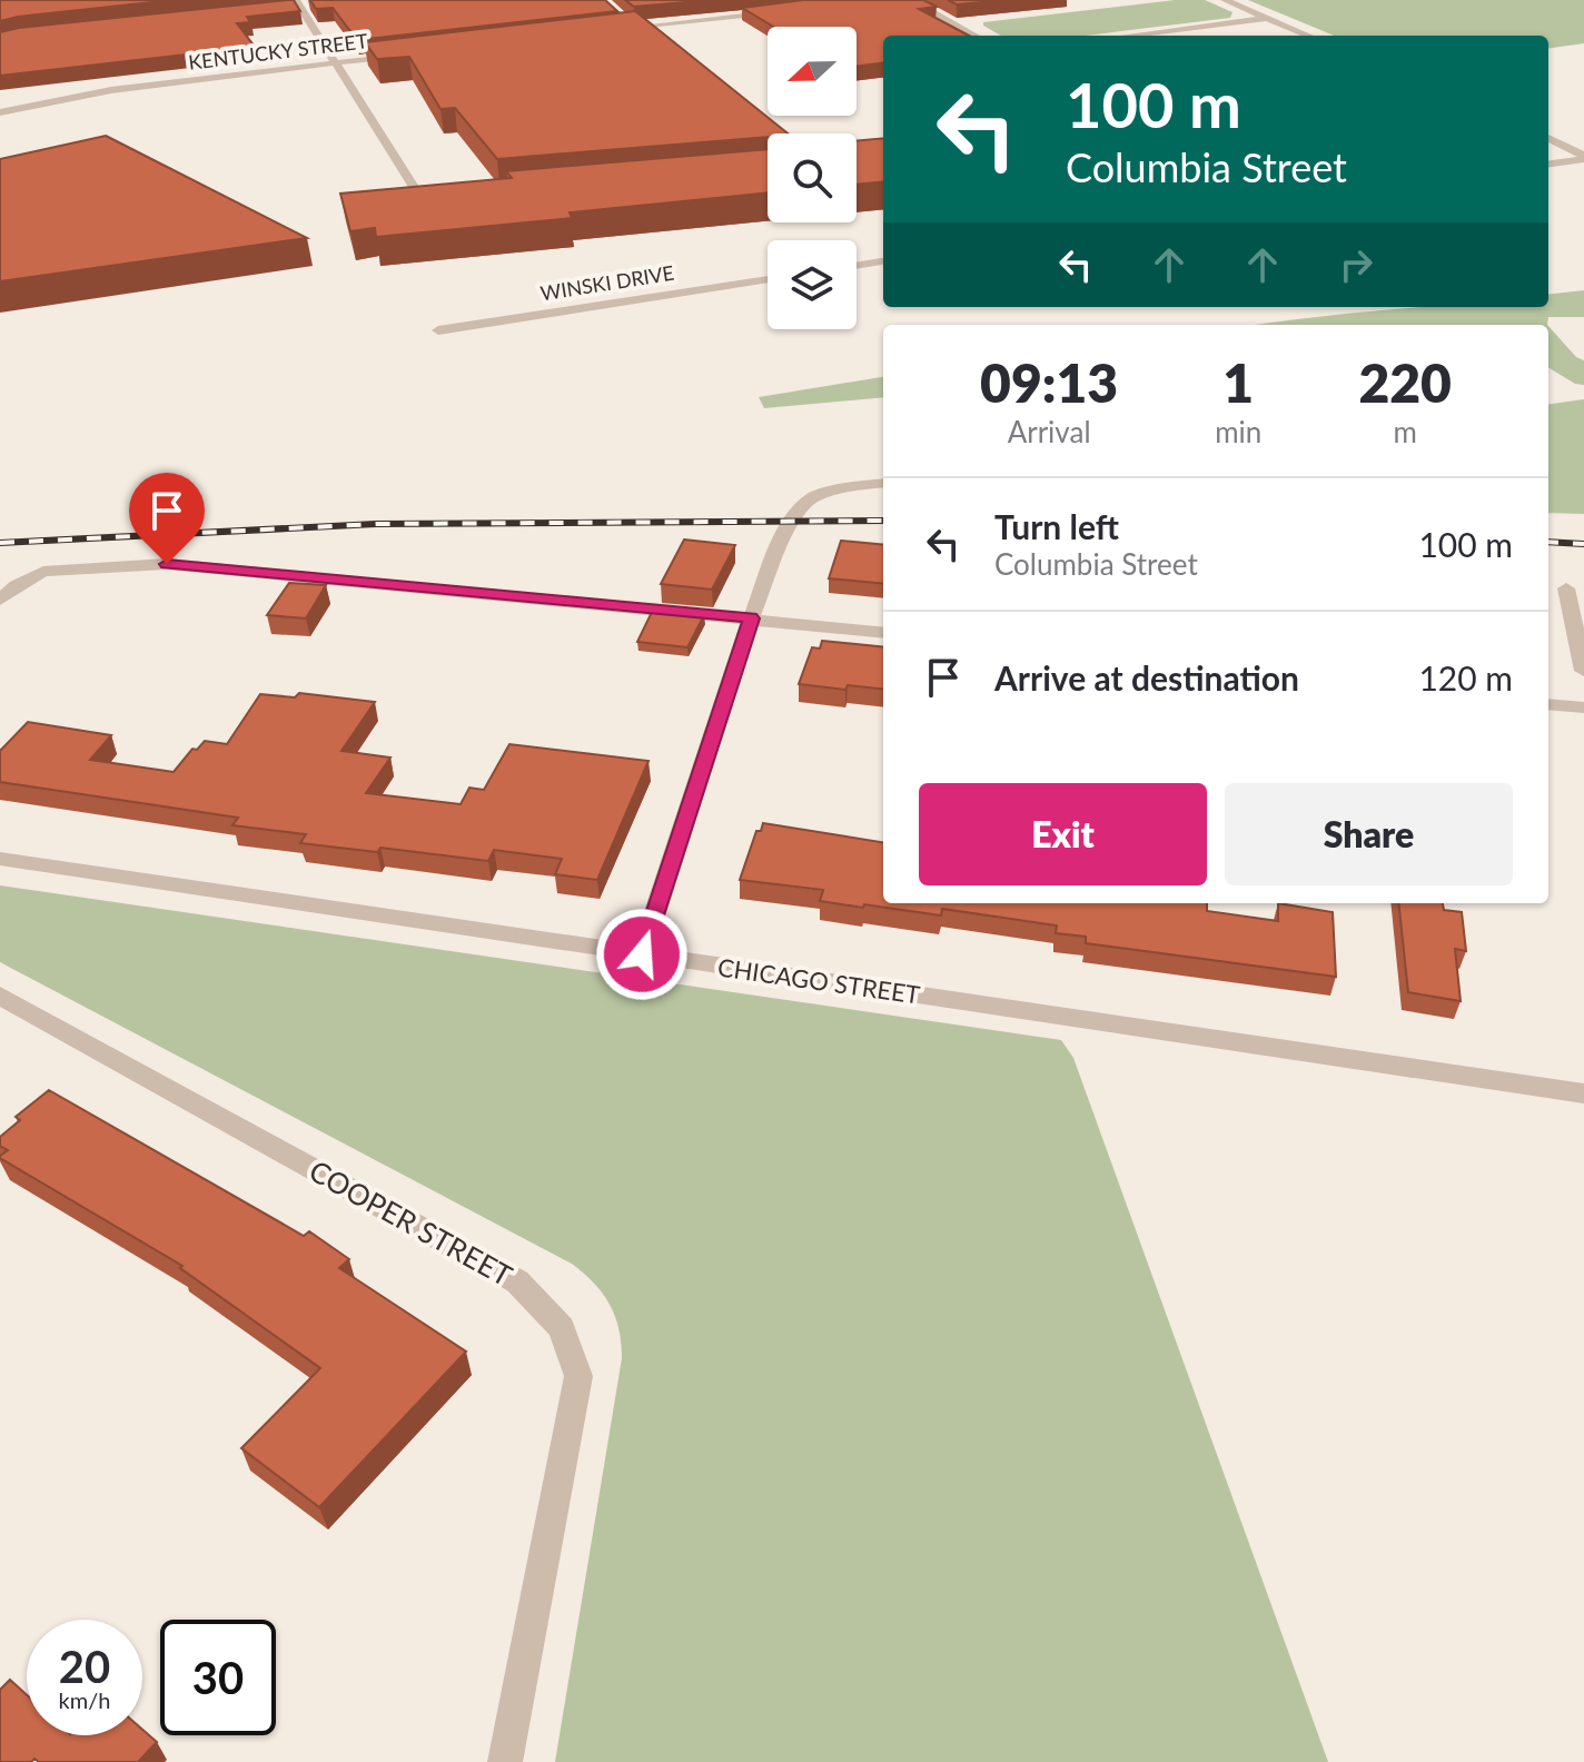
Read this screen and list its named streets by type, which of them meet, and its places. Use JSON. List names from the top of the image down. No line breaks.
{"streets":{"street":["KENTUCKY STREET","WINSKI DRIVE","CHICAGO STREET","COOPER STREET"]},"north":"left","page":{"turn":["100 m","Columbia Street"],"eta":["09:13","Arrival","1","min","220","m"],"list":[{"name":"Turn left","note":"Columbia Street","value":"100 m"},{"name":"Arrive at destination","value":"120 m"}],"buttons":["Exit","Share"],"speed":"20 km/h","limit":"30"}}
